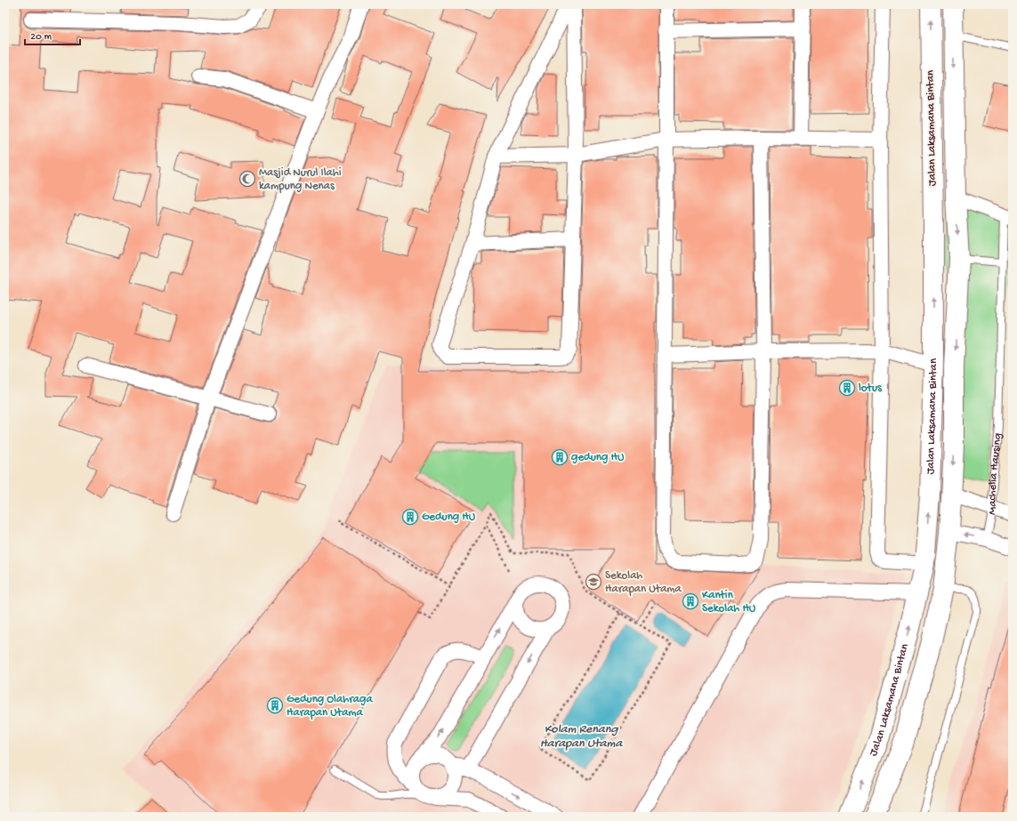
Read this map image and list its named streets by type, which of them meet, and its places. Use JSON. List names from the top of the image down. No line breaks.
{"streets":{"main road":["Jalan Laksamana Bintan"],"street":["Machelia Hausing"]},"crossings":[["Jalan Laksamana Bintan","Machelia Hausing"]],"water":["Kolam Renang Harapan Utama"],"places":{"mosque":["Masjid Nurul Ilahi kampung Nenas"],"building":["lotus","gedung HU","Gedung HU","Kantin Sekolah HU","Gedung Olahraga Harapan Utama"],"school or university":["Sekolah Harapan Utama"]},"scale_bar":"20 m"}
